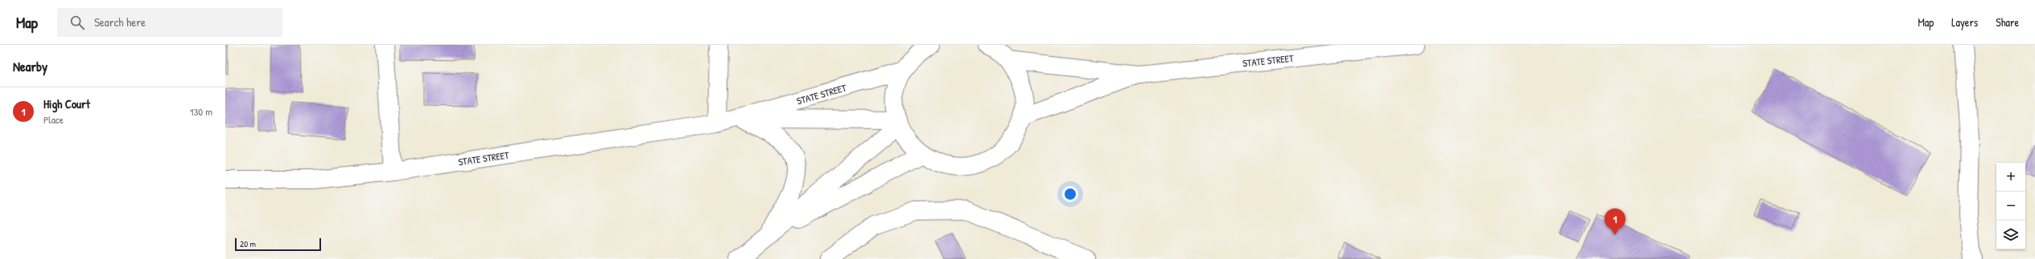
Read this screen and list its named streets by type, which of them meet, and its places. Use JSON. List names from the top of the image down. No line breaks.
{"streets":{"street":["STATE STREET"]},"scale_bar":"20 m","page":{"header":"Map","search":"Search here","nav":["Map","Layers","Share"],"heading":"Nearby","list":[{"mark":"1","name":"High Court","note":"Place","value":"130 m"}],"map_buttons":["+","−"],"pins":"1","scale":"20 m"}}
